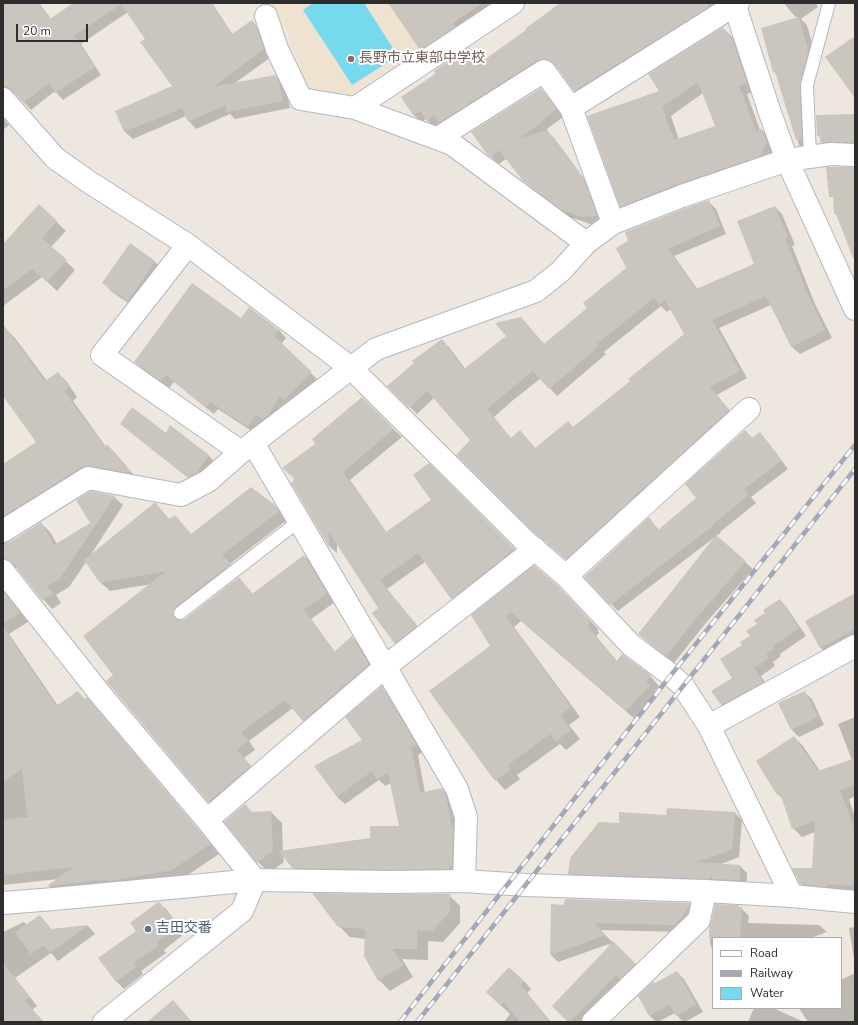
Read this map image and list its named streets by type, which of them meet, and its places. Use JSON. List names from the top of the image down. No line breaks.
{"places":["長野市立東部中学校","吉田交番"],"legend":["Road","Railway","Water"],"scale_bar":"20 m"}
